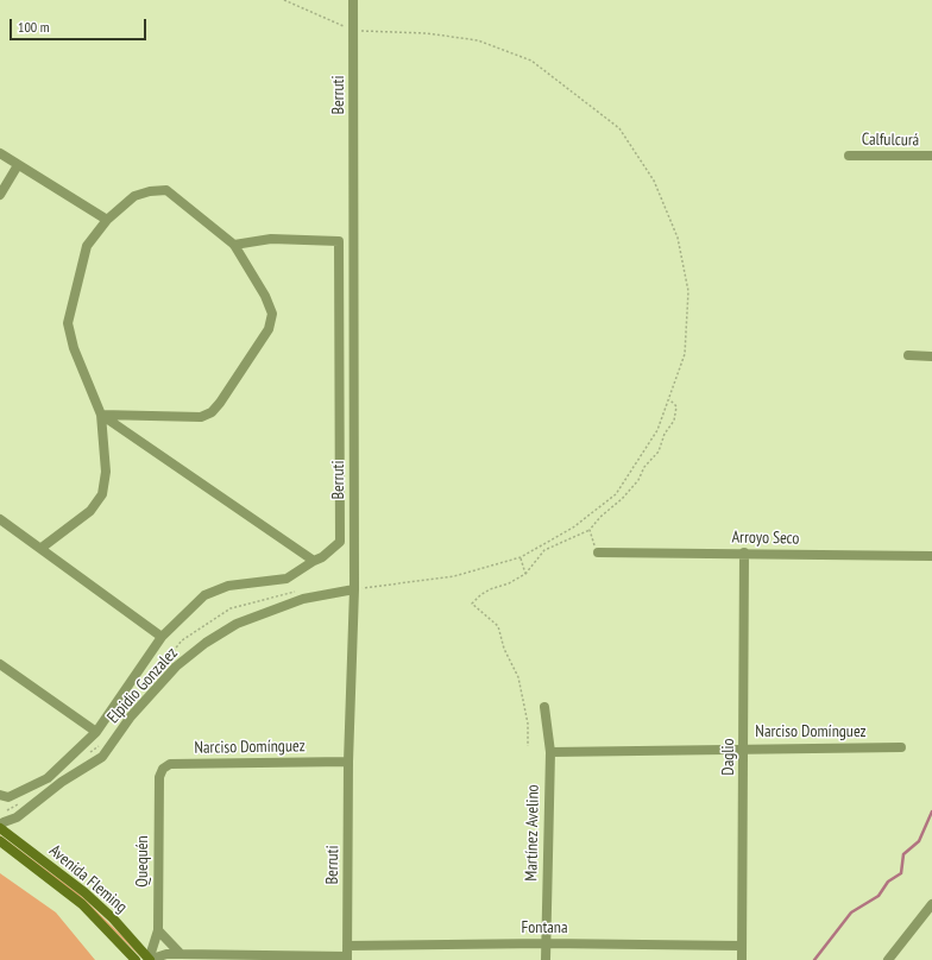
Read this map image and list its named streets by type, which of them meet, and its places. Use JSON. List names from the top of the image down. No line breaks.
{"streets":{"main road":["Avenida Fleming"],"street":["Berruti","Calfulcurá","Arroyo Seco","Elpidio Gonzalez","Narciso Domínguez","Daglio","Martínez Avelino","Quequén","Fontana"]},"crossings":[["Berruti","Elpidio Gonzalez"],["Berruti","Narciso Domínguez"],["Berruti","Fontana"],["Arroyo Seco","Daglio"],["Elpidio Gonzalez","Avenida Fleming"],["Narciso Domínguez","Daglio"],["Narciso Domínguez","Martínez Avelino"],["Narciso Domínguez","Quequén"],["Daglio","Fontana"],["Martínez Avelino","Fontana"],["Quequén","Avenida Fleming"],["Quequén","Fontana"],["Avenida Fleming","Fontana"]],"scale_bar":"100 m"}
